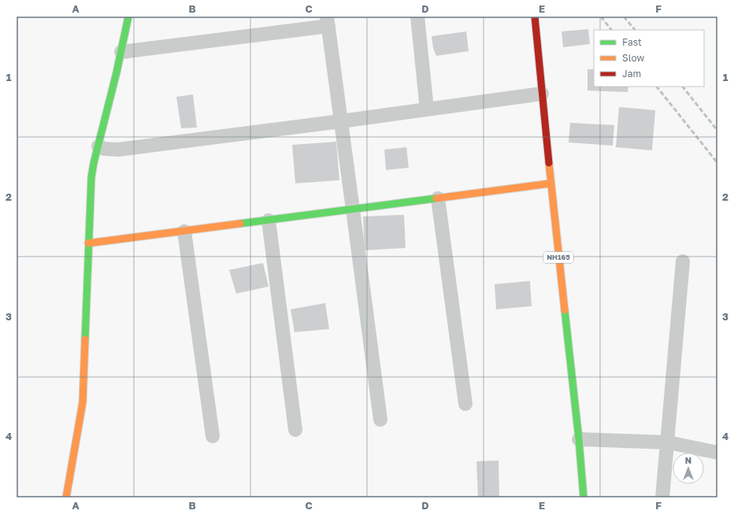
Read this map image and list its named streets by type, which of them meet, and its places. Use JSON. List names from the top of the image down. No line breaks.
{"streets":{"main road":["NH165"]},"legend":["Fast","Slow","Jam"],"north":"top","grid":{"columns":["A","B","C","D","E","F"],"rows":["1","2","3","4"]}}
